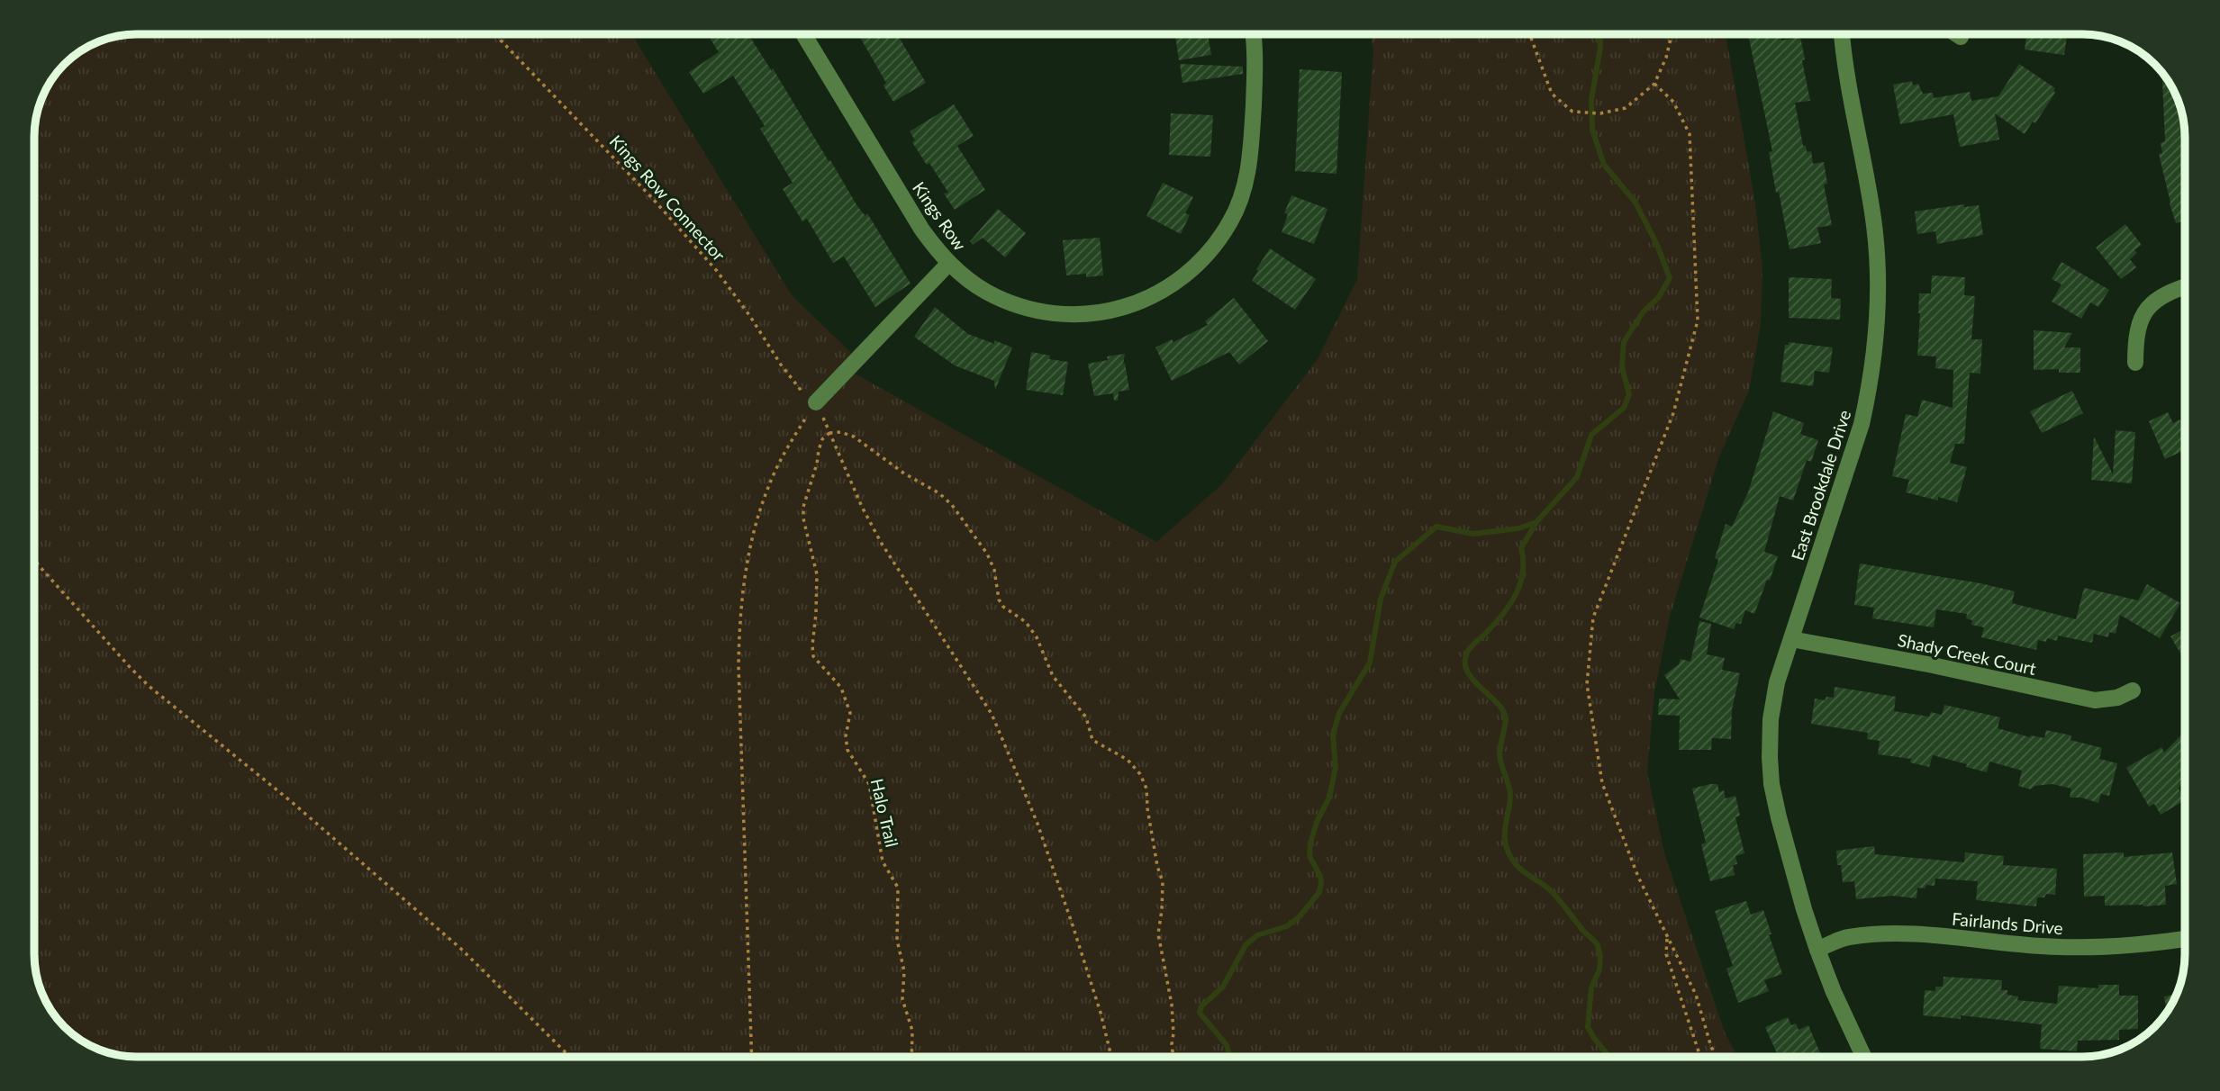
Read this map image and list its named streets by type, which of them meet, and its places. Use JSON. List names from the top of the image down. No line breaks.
{"streets":{"street":["Kings Row","East Brookdale Drive","Shady Creek Court","Fairlands Drive"],"path":["Kings Row Connector","Halo Trail"]},"crossings":[["East Brookdale Drive","Shady Creek Court"],["East Brookdale Drive","Fairlands Drive"]]}
